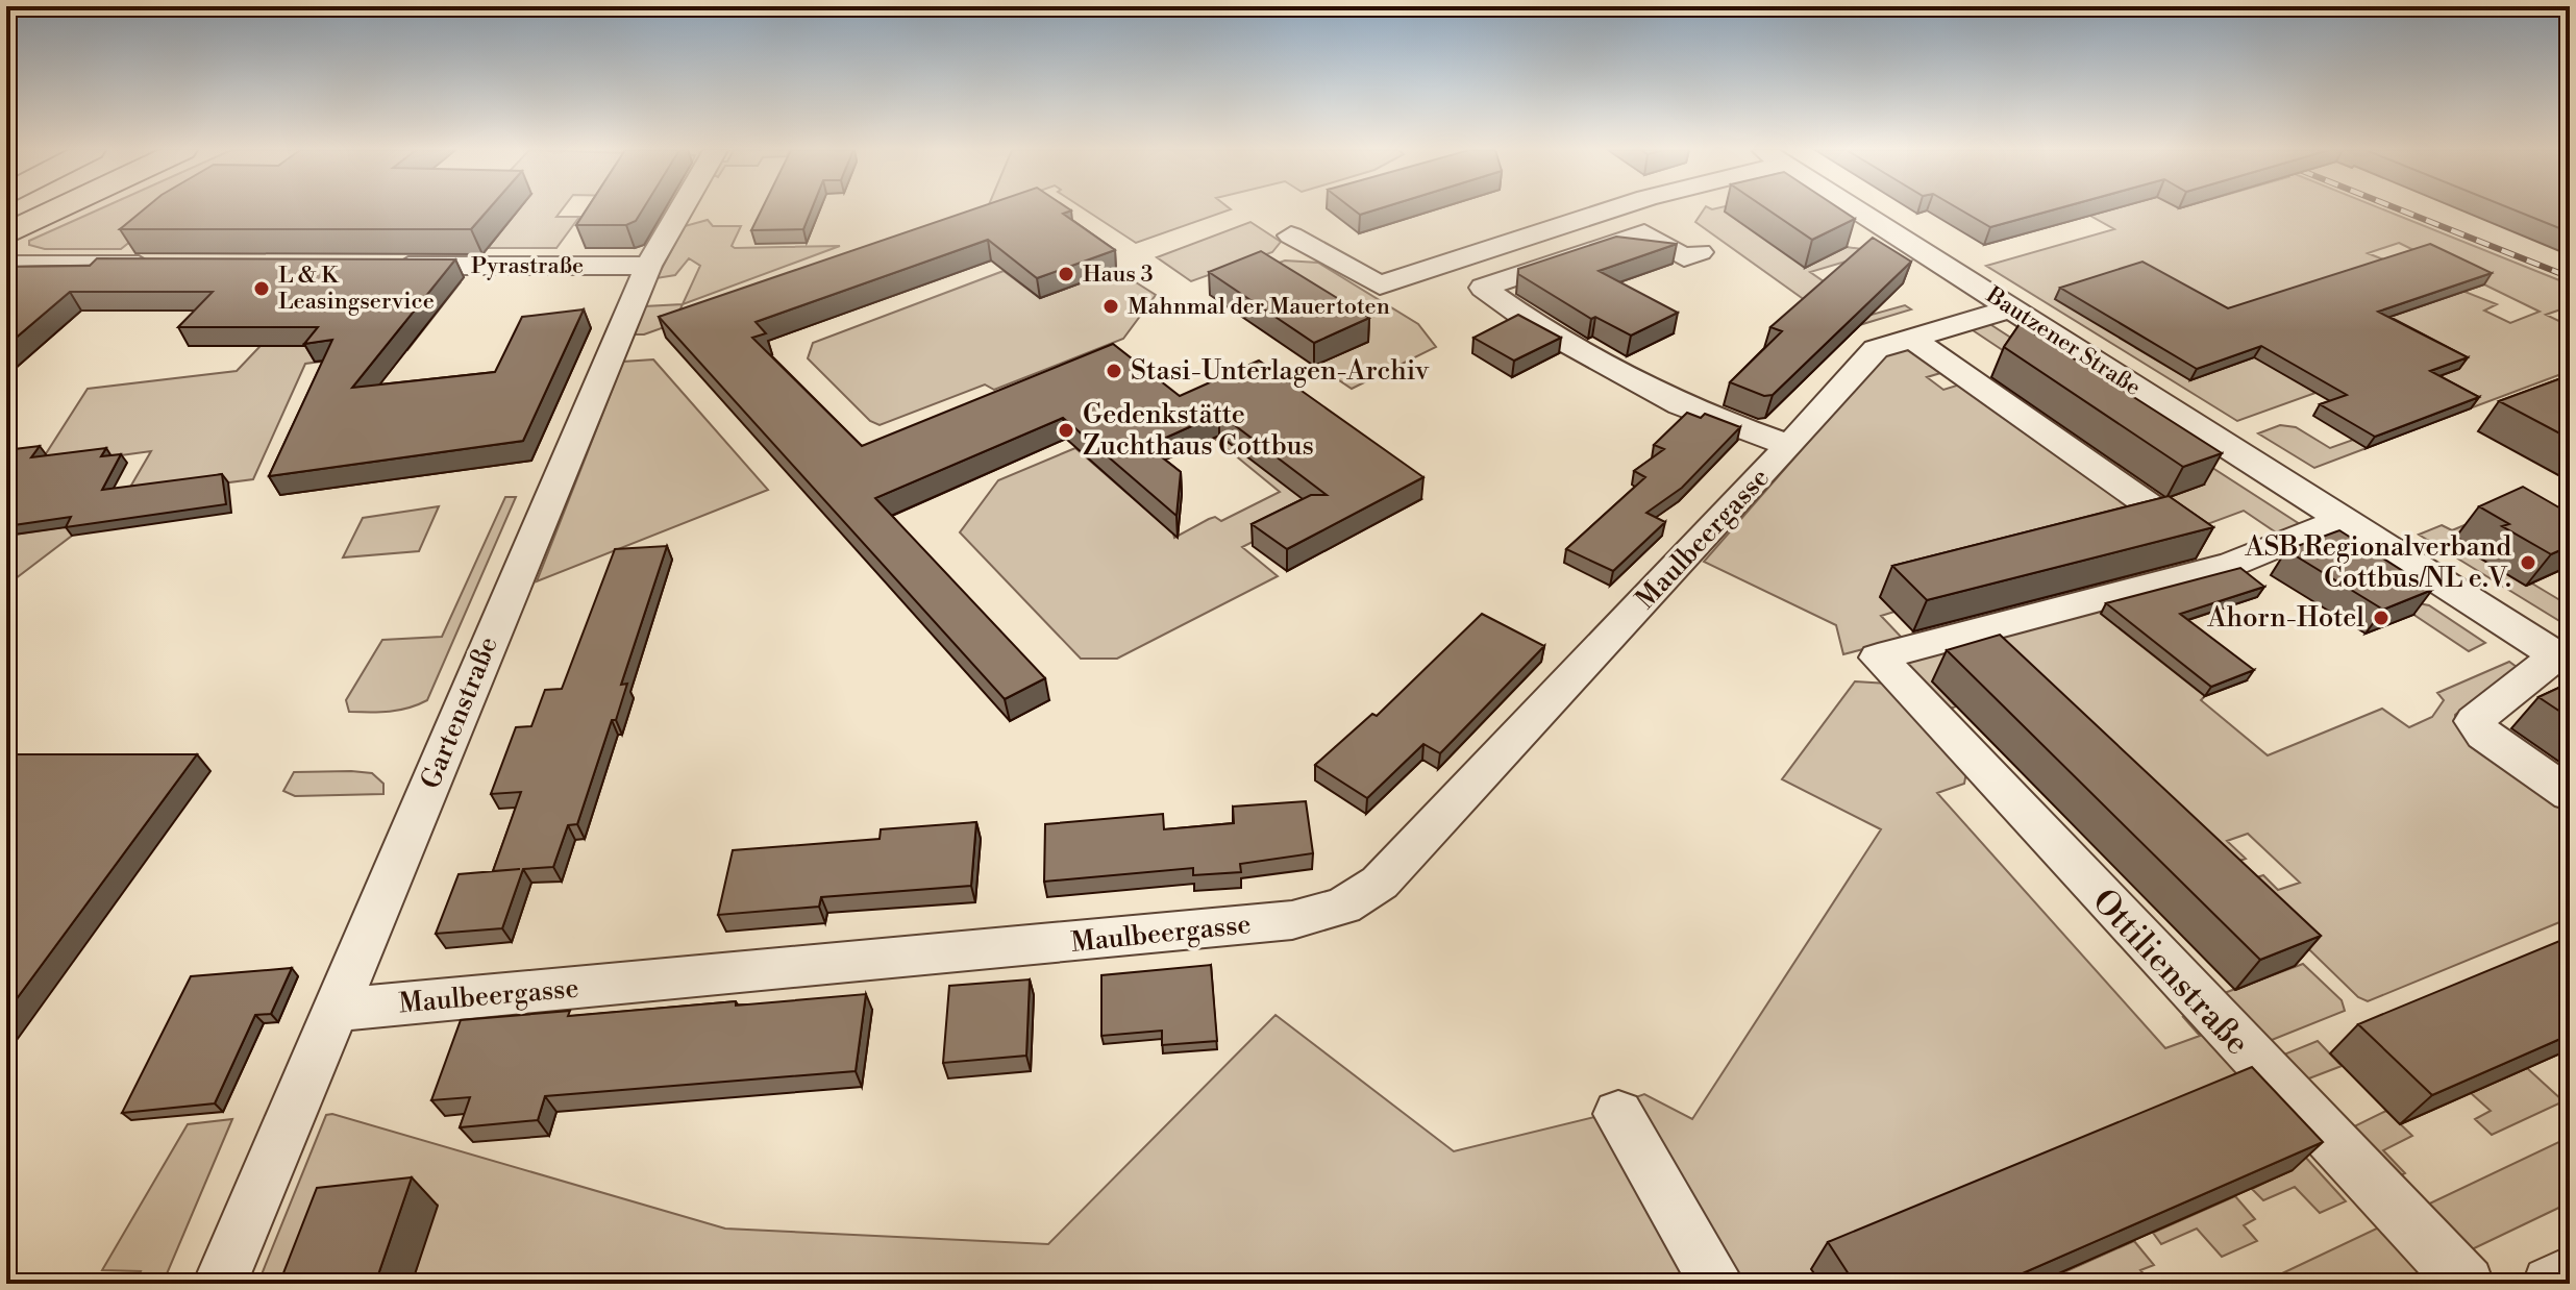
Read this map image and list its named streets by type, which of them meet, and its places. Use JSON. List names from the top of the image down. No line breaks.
{"streets":{"street":["Pyrastraße","Bautzener Straße","Maulbeergasse","Gartenstraße","Ottilienstraße"]},"crossings":[["Pyrastraße","Gartenstraße"],["Bautzener Straße","Maulbeergasse"],["Maulbeergasse","Gartenstraße"]],"places":["Haus 3","L & K Leasingservice","Mahnmal der Mauertoten","Stasi-Unterlagen-Archiv","Gedenkstätte Zuchthaus Cottbus","ASB Regionalverband Cottbus/NL e.V.","Ahorn-Hotel"]}
